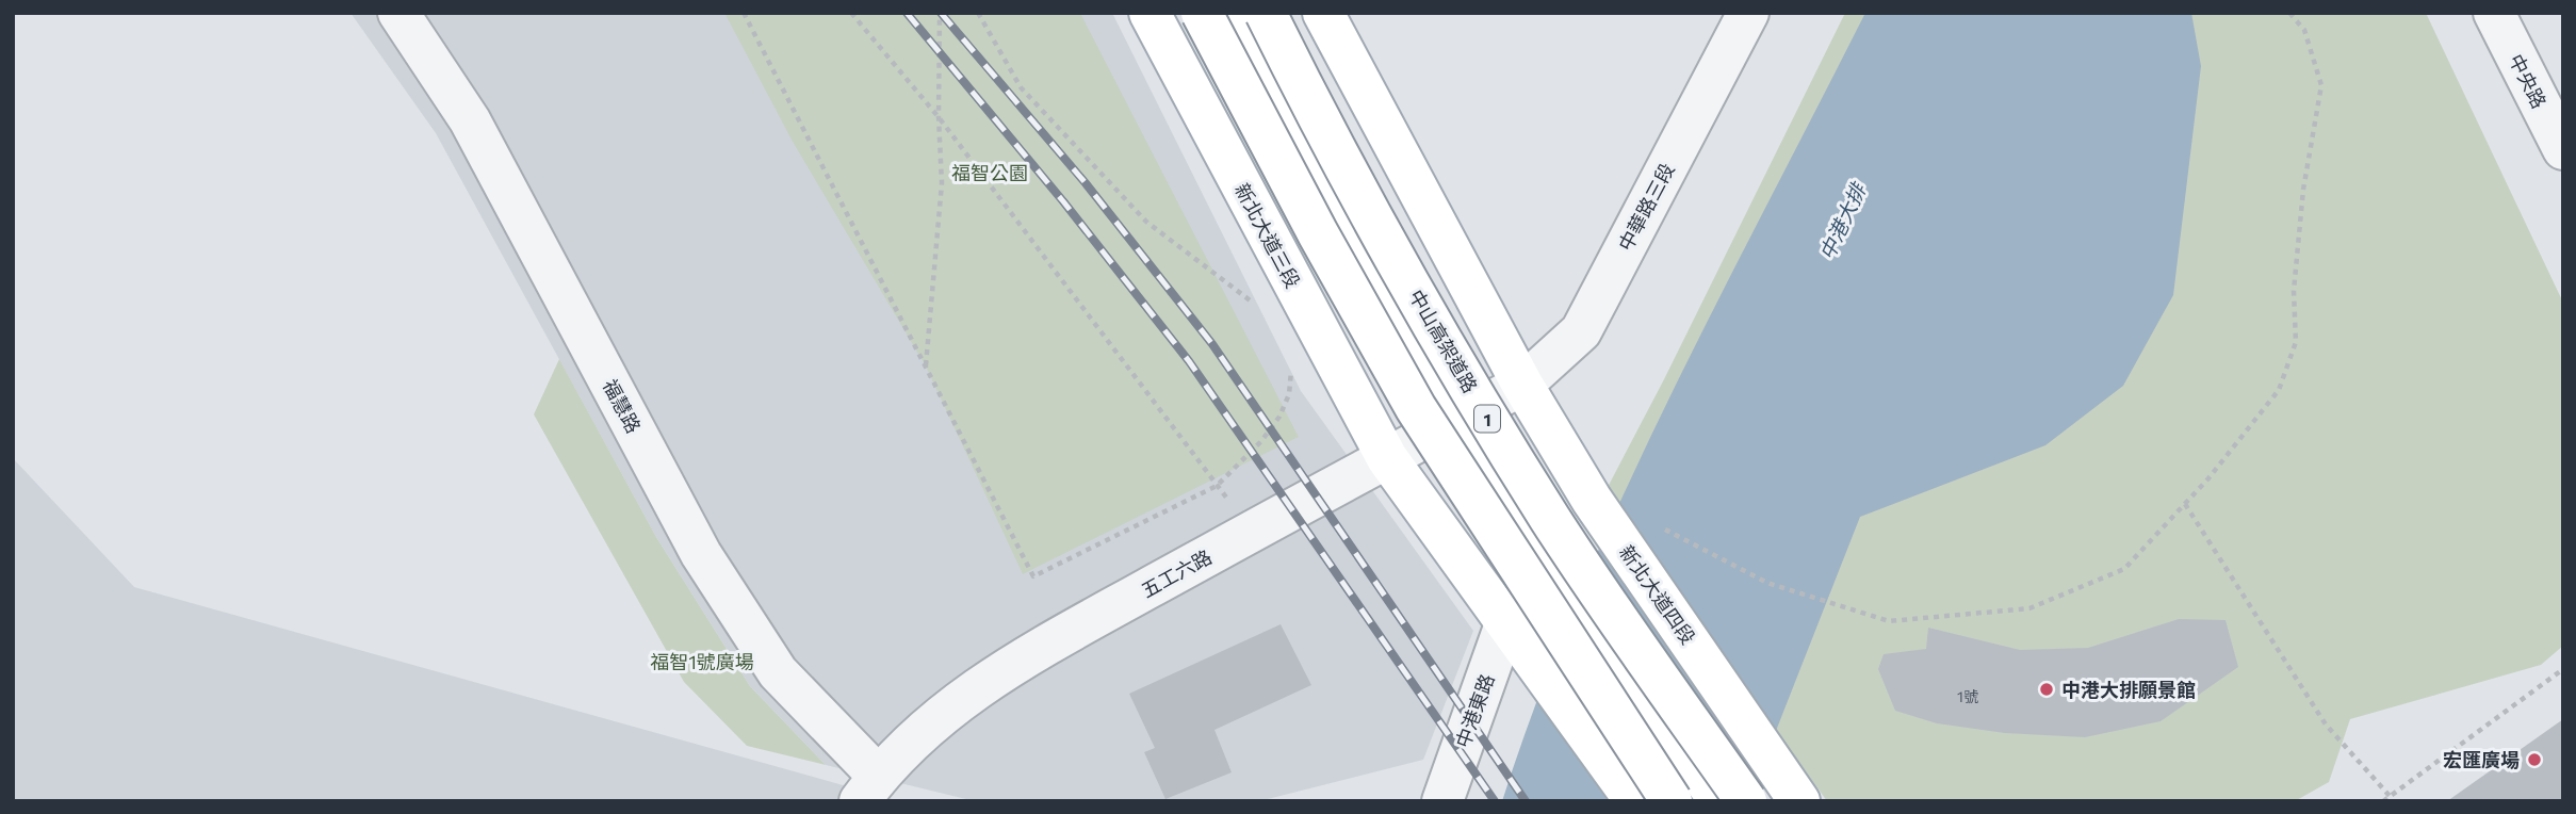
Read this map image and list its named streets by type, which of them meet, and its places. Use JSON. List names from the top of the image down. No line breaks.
{"streets":{"main road":["新北大道三段","中山高架道路","1","新北大道四段"],"street":["中央路","中華路三段","福慧路","五工六路","中港東路"]},"crossings":[["中華路三段","1"],["中華路三段","五工六路"],["中華路三段","新北大道四段"],["新北大道三段","五工六路"],["福慧路","五工六路"],["1","五工六路"],["1","新北大道四段"],["五工六路","新北大道四段"]],"water":["中港大排"],"parks":["福智公園","福智1號廣場"],"places":["中港大排願景館","宏匯廣場"],"house_numbers":["1號"]}
